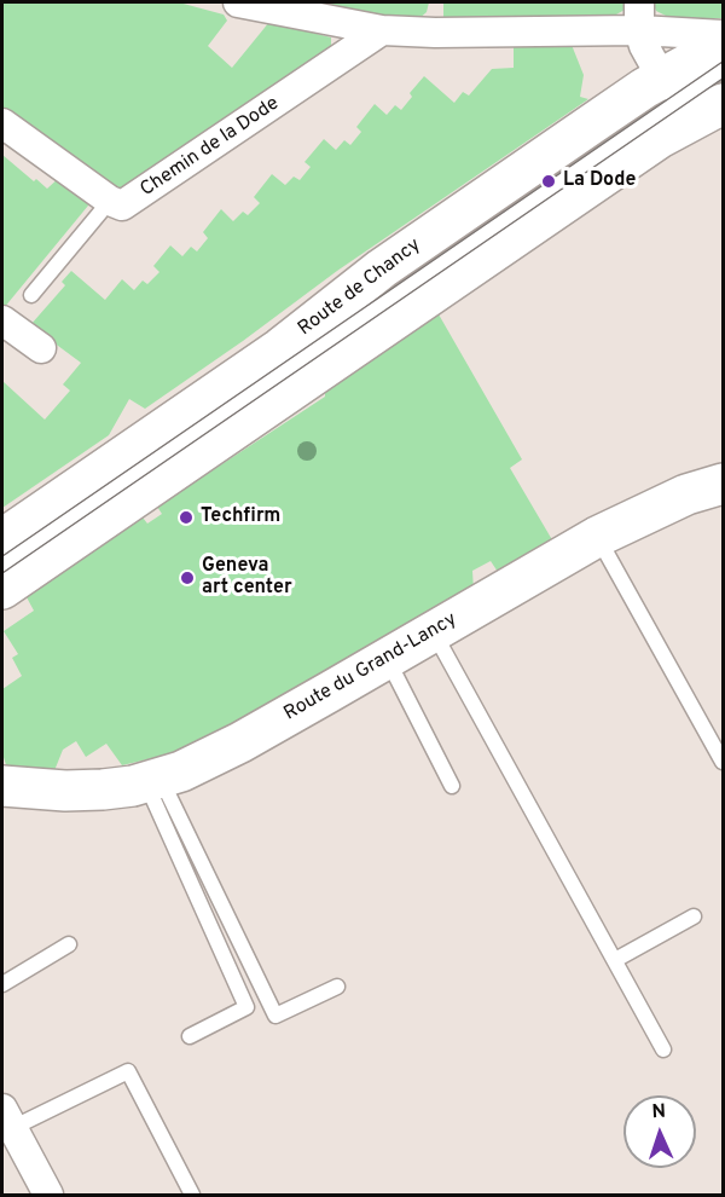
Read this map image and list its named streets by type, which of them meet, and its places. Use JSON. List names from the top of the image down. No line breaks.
{"streets":{"main road":["Route de Chancy","Route du Grand-Lancy"],"street":["Chemin de la Dode"]},"places":["La Dode","Techfirm","Geneva art center"],"north":"top"}
